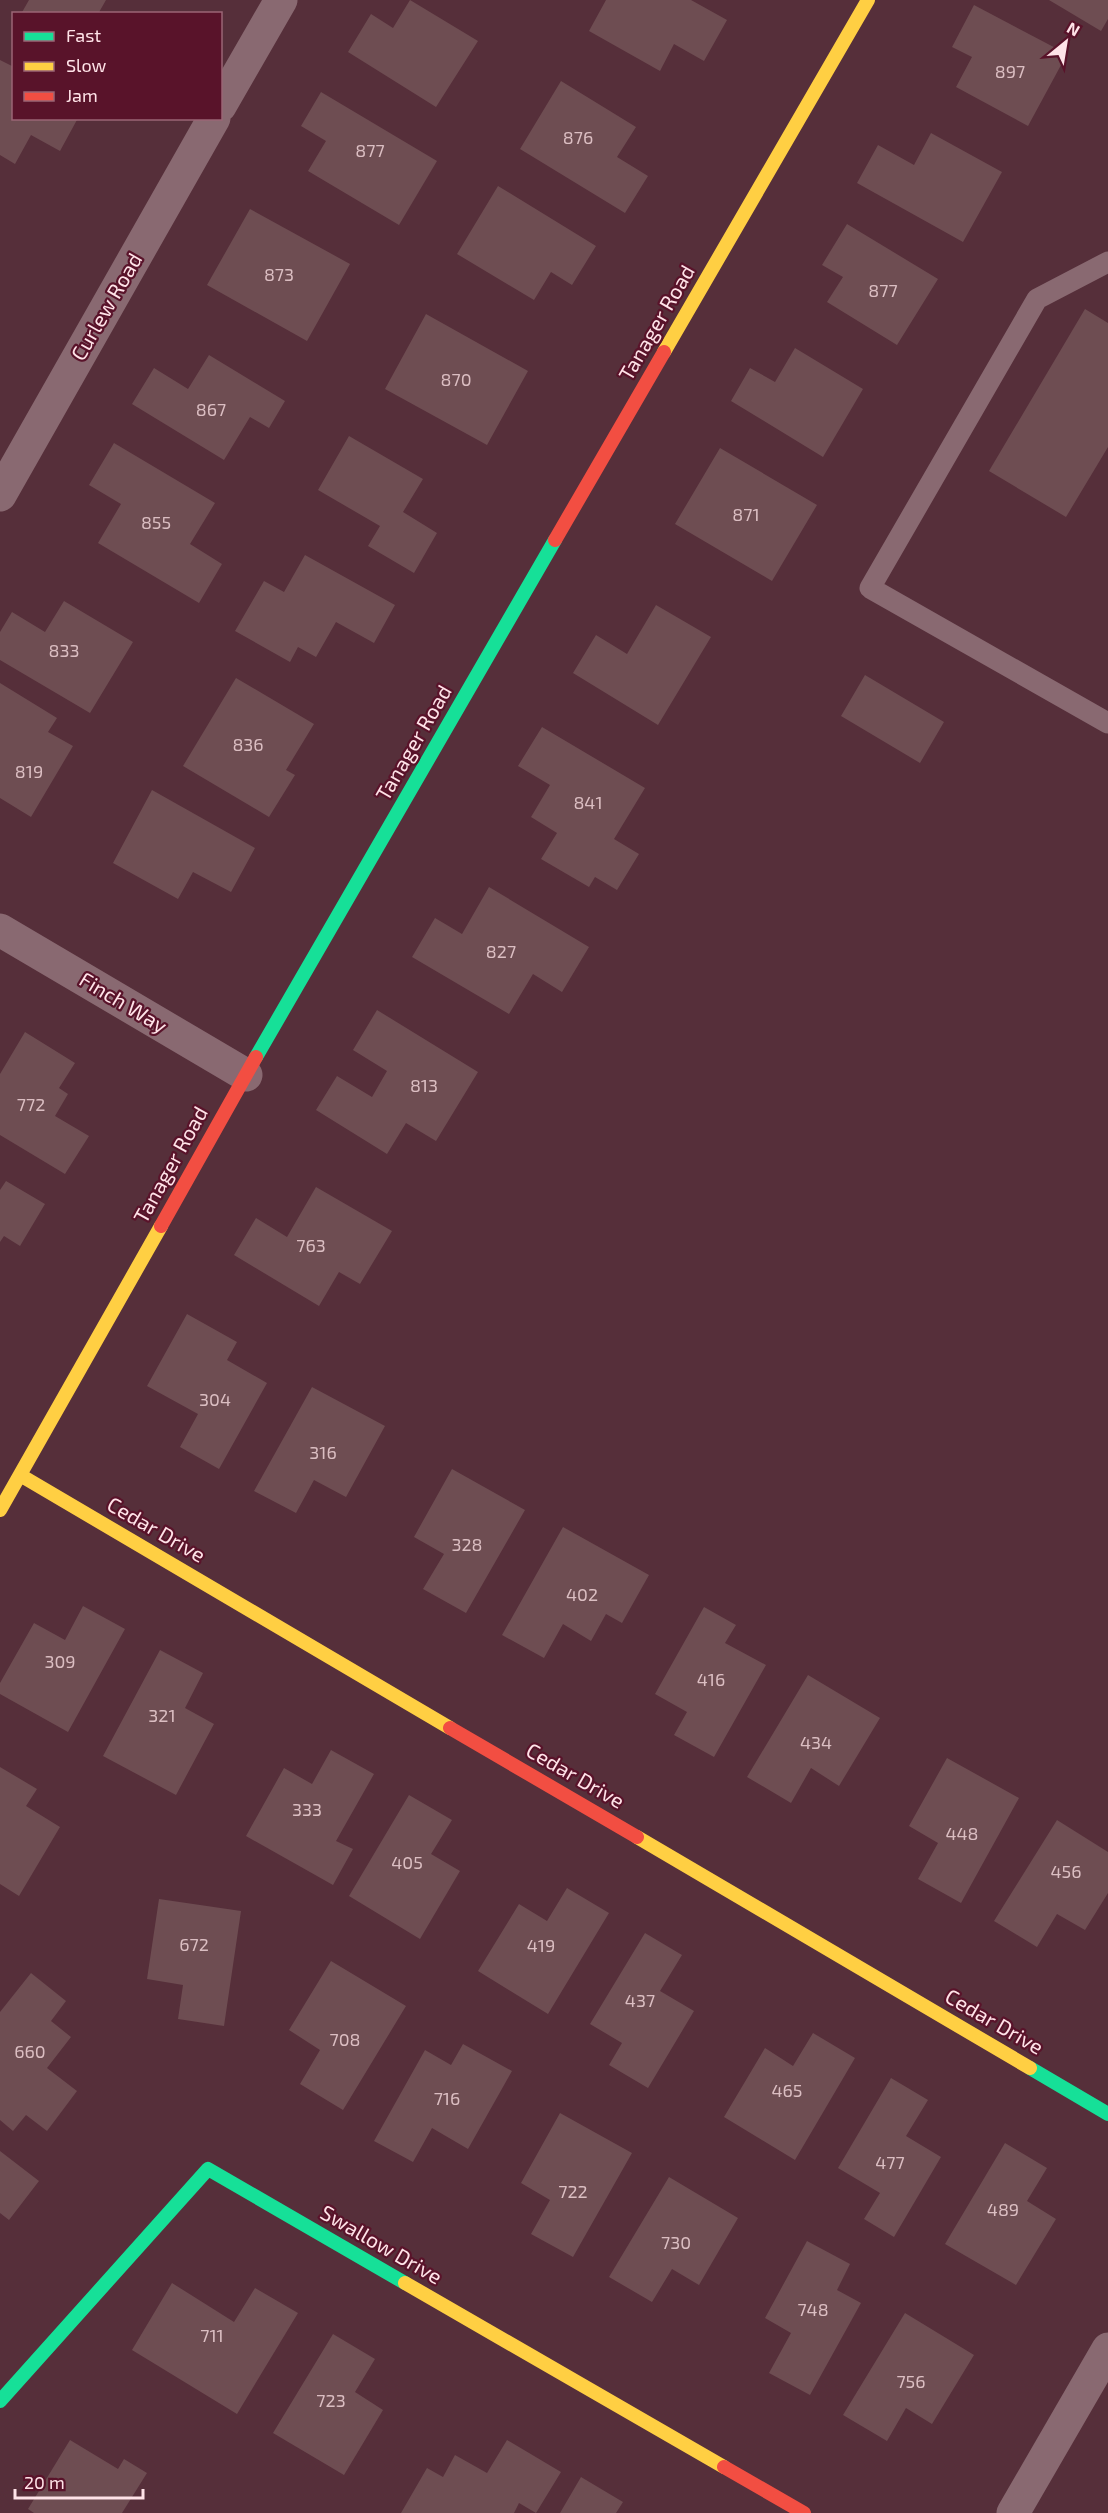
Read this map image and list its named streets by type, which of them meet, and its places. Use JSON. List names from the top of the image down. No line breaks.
{"streets":{"street":["Curlew Road","Tanager Road","Finch Way","Cedar Drive","Swallow Drive"]},"crossings":[["Tanager Road","Finch Way"],["Tanager Road","Cedar Drive"]],"house_numbers":["897","876","877","873","877","870","867","871","855","833","836","819","841","827","813","772","763","304","316","328","402","309","416","321","434","333","448","405","456","672","419","437","708","660","465","716","477","722","489","730","748","711","756","723"],"legend":["Fast","Slow","Jam"],"scale_bar":"20 m","north":"top right"}
